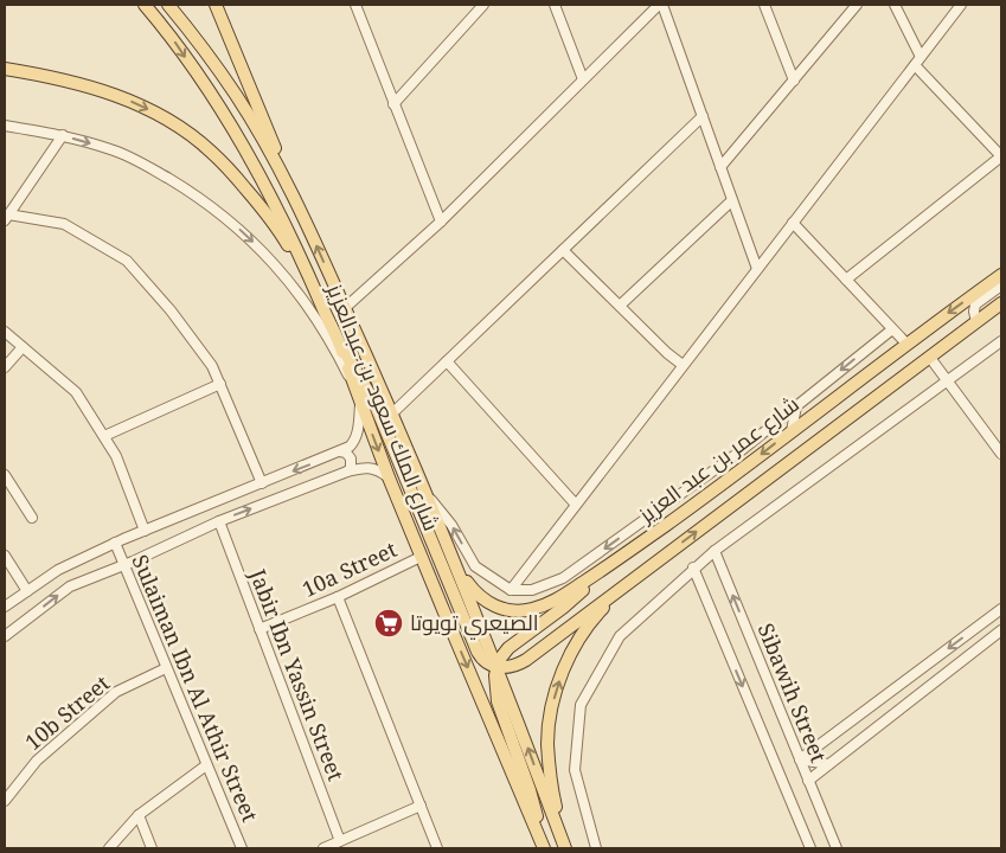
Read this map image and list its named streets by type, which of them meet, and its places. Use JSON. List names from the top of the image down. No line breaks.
{"streets":{"main road":["شارع الملك سعود بن عبدالعزيز","شارع عمر بن عبد العزيز"],"street":["10a Street","Jabir Ibn Yassin Street","Sulaiman Ibn Al Athir Street","Sibawih Street","10b Street"]},"crossings":[["شارع الملك سعود بن عبدالعزيز","شارع عمر بن عبد العزيز"],["شارع الملك سعود بن عبدالعزيز","10a Street"],["10a Street","Jabir Ibn Yassin Street"],["Sulaiman Ibn Al Athir Street","10b Street"]],"places":{"supermarket":["الصيعري تويوتا"]}}
